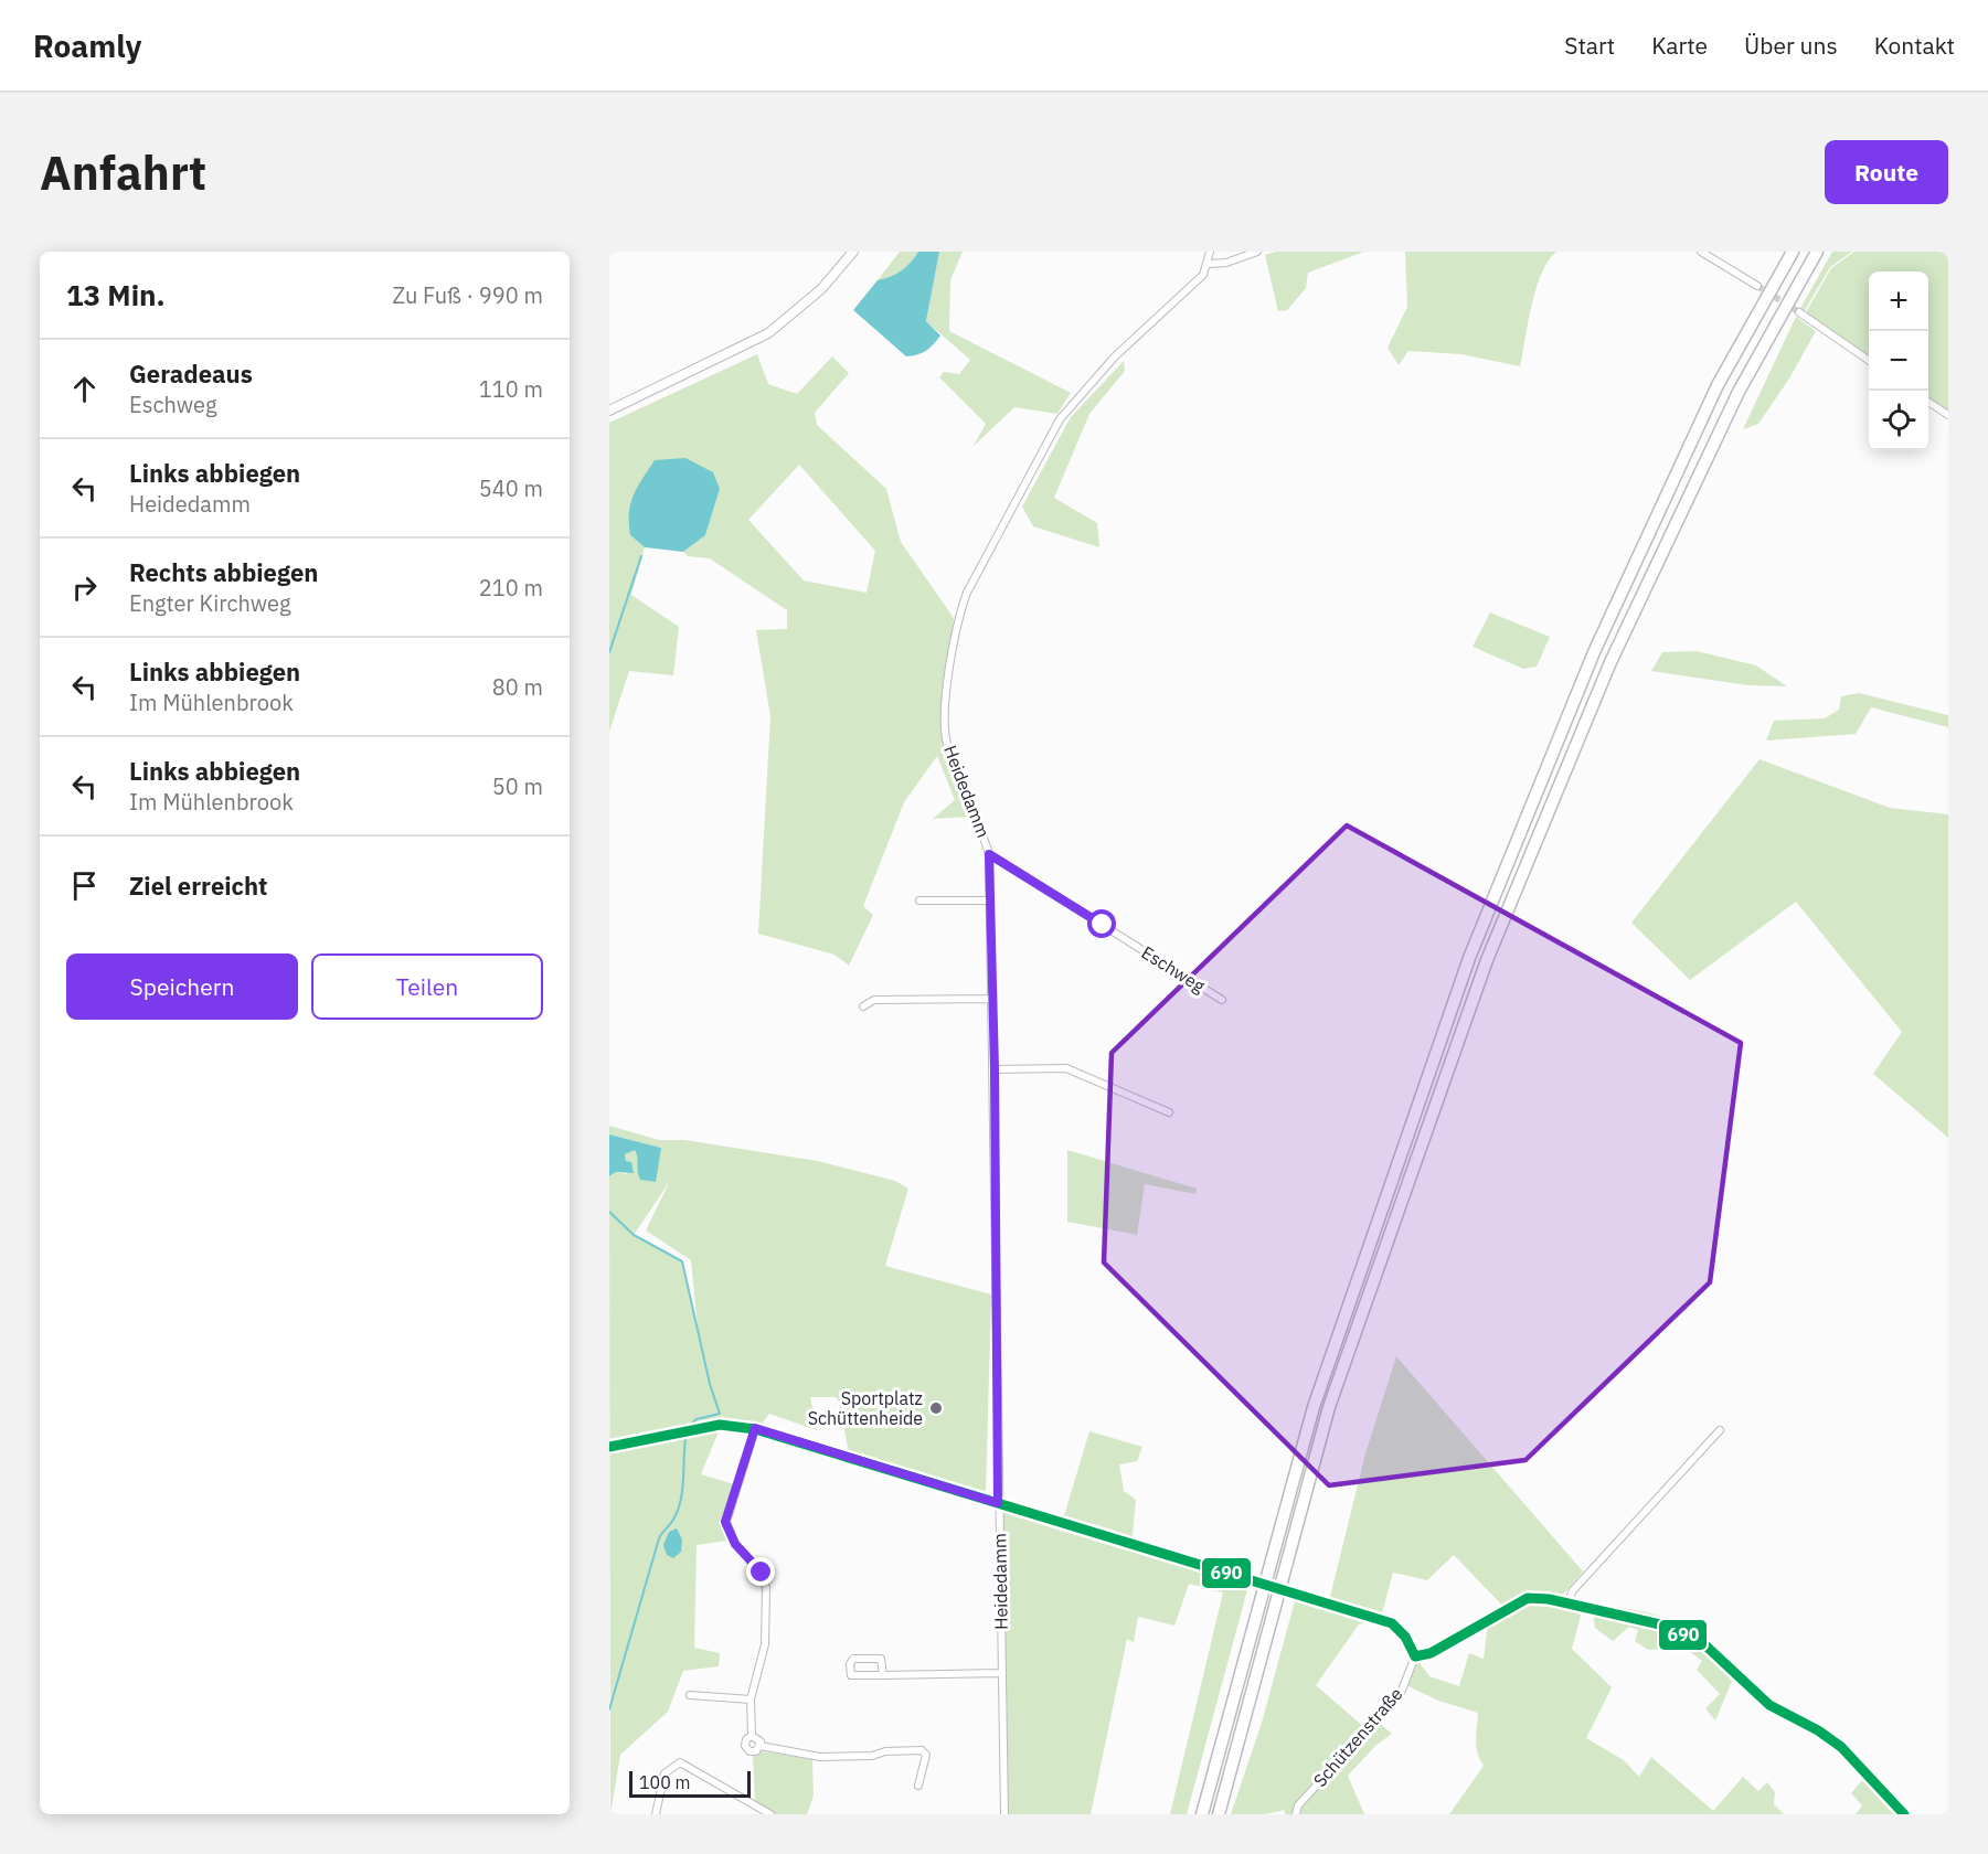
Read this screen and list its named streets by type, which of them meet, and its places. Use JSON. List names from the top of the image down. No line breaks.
{"streets":{"street":["Heidedamm","Eschweg","Schützenstraße"]},"crossings":[["Heidedamm","Eschweg"]],"places":["Sportplatz Schüttenheide"],"lines":["transit line 690"],"scale_bar":"100 m","page":{"header":"Roamly","nav":["Start","Karte","Über uns","Kontakt"],"buttons":["Route",["Speichern","Teilen"]],"title":"Anfahrt","heading":["13 Min.","Zu Fuß · 990 m"],"map_buttons":["+","−"],"list":[["Geradeaus","Eschweg","110 m"],["Links abbiegen","Heidedamm","540 m"],["Rechts abbiegen","Engter Kirchweg","210 m"],["Links abbiegen","Im Mühlenbrook","80 m"],["Links abbiegen","Im Mühlenbrook","50 m"],"Ziel erreicht"],"scale":"100 m"}}
